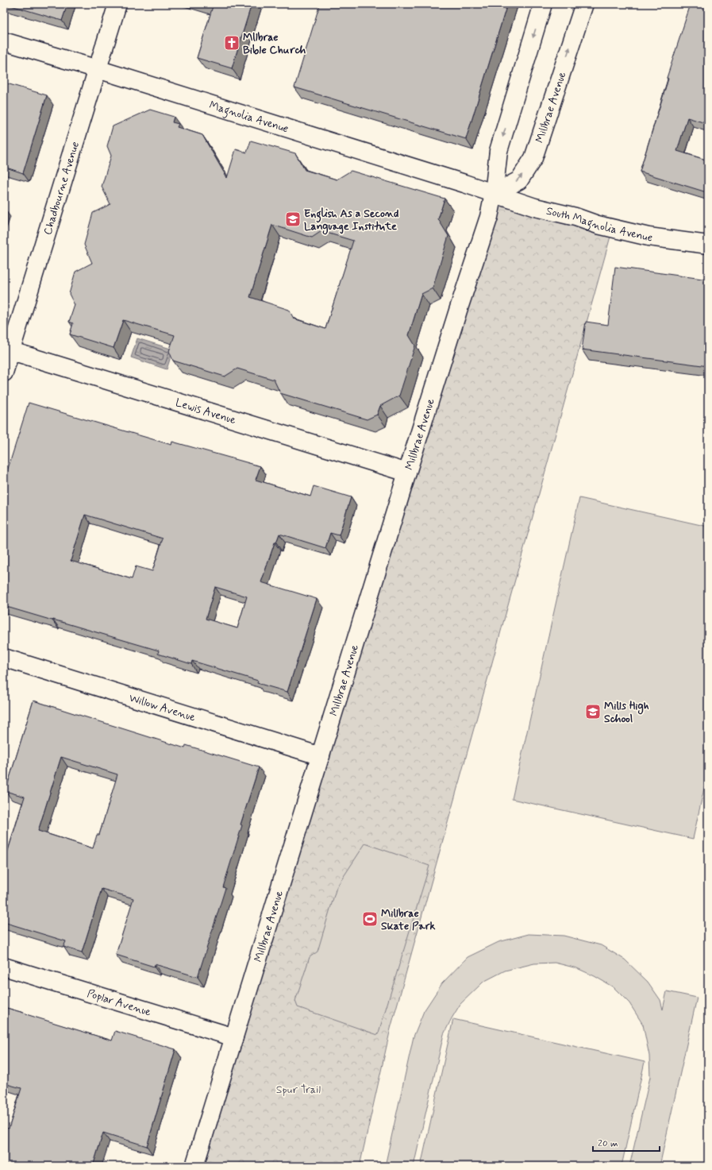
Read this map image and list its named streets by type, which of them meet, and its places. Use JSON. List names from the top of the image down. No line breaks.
{"streets":{"street":["Millbrae Avenue","Magnolia Avenue","Chadbourne Avenue","South Magnolia Avenue","Lewis Avenue","Willow Avenue","Poplar Avenue"]},"crossings":[["Millbrae Avenue","Magnolia Avenue"],["Millbrae Avenue","South Magnolia Avenue"],["Millbrae Avenue","Lewis Avenue"],["Millbrae Avenue","Willow Avenue"],["Millbrae Avenue","Poplar Avenue"],["Magnolia Avenue","Chadbourne Avenue"],["Magnolia Avenue","South Magnolia Avenue"],["Chadbourne Avenue","Lewis Avenue"]],"parks":["Spur Trail"],"places":{"church":["Mllbrae Bible Church"],"school or university":["English As a Second Language Institute","Mills High School"],"sports":["Millbrae Skate Park"]},"scale_bar":"20 m"}
